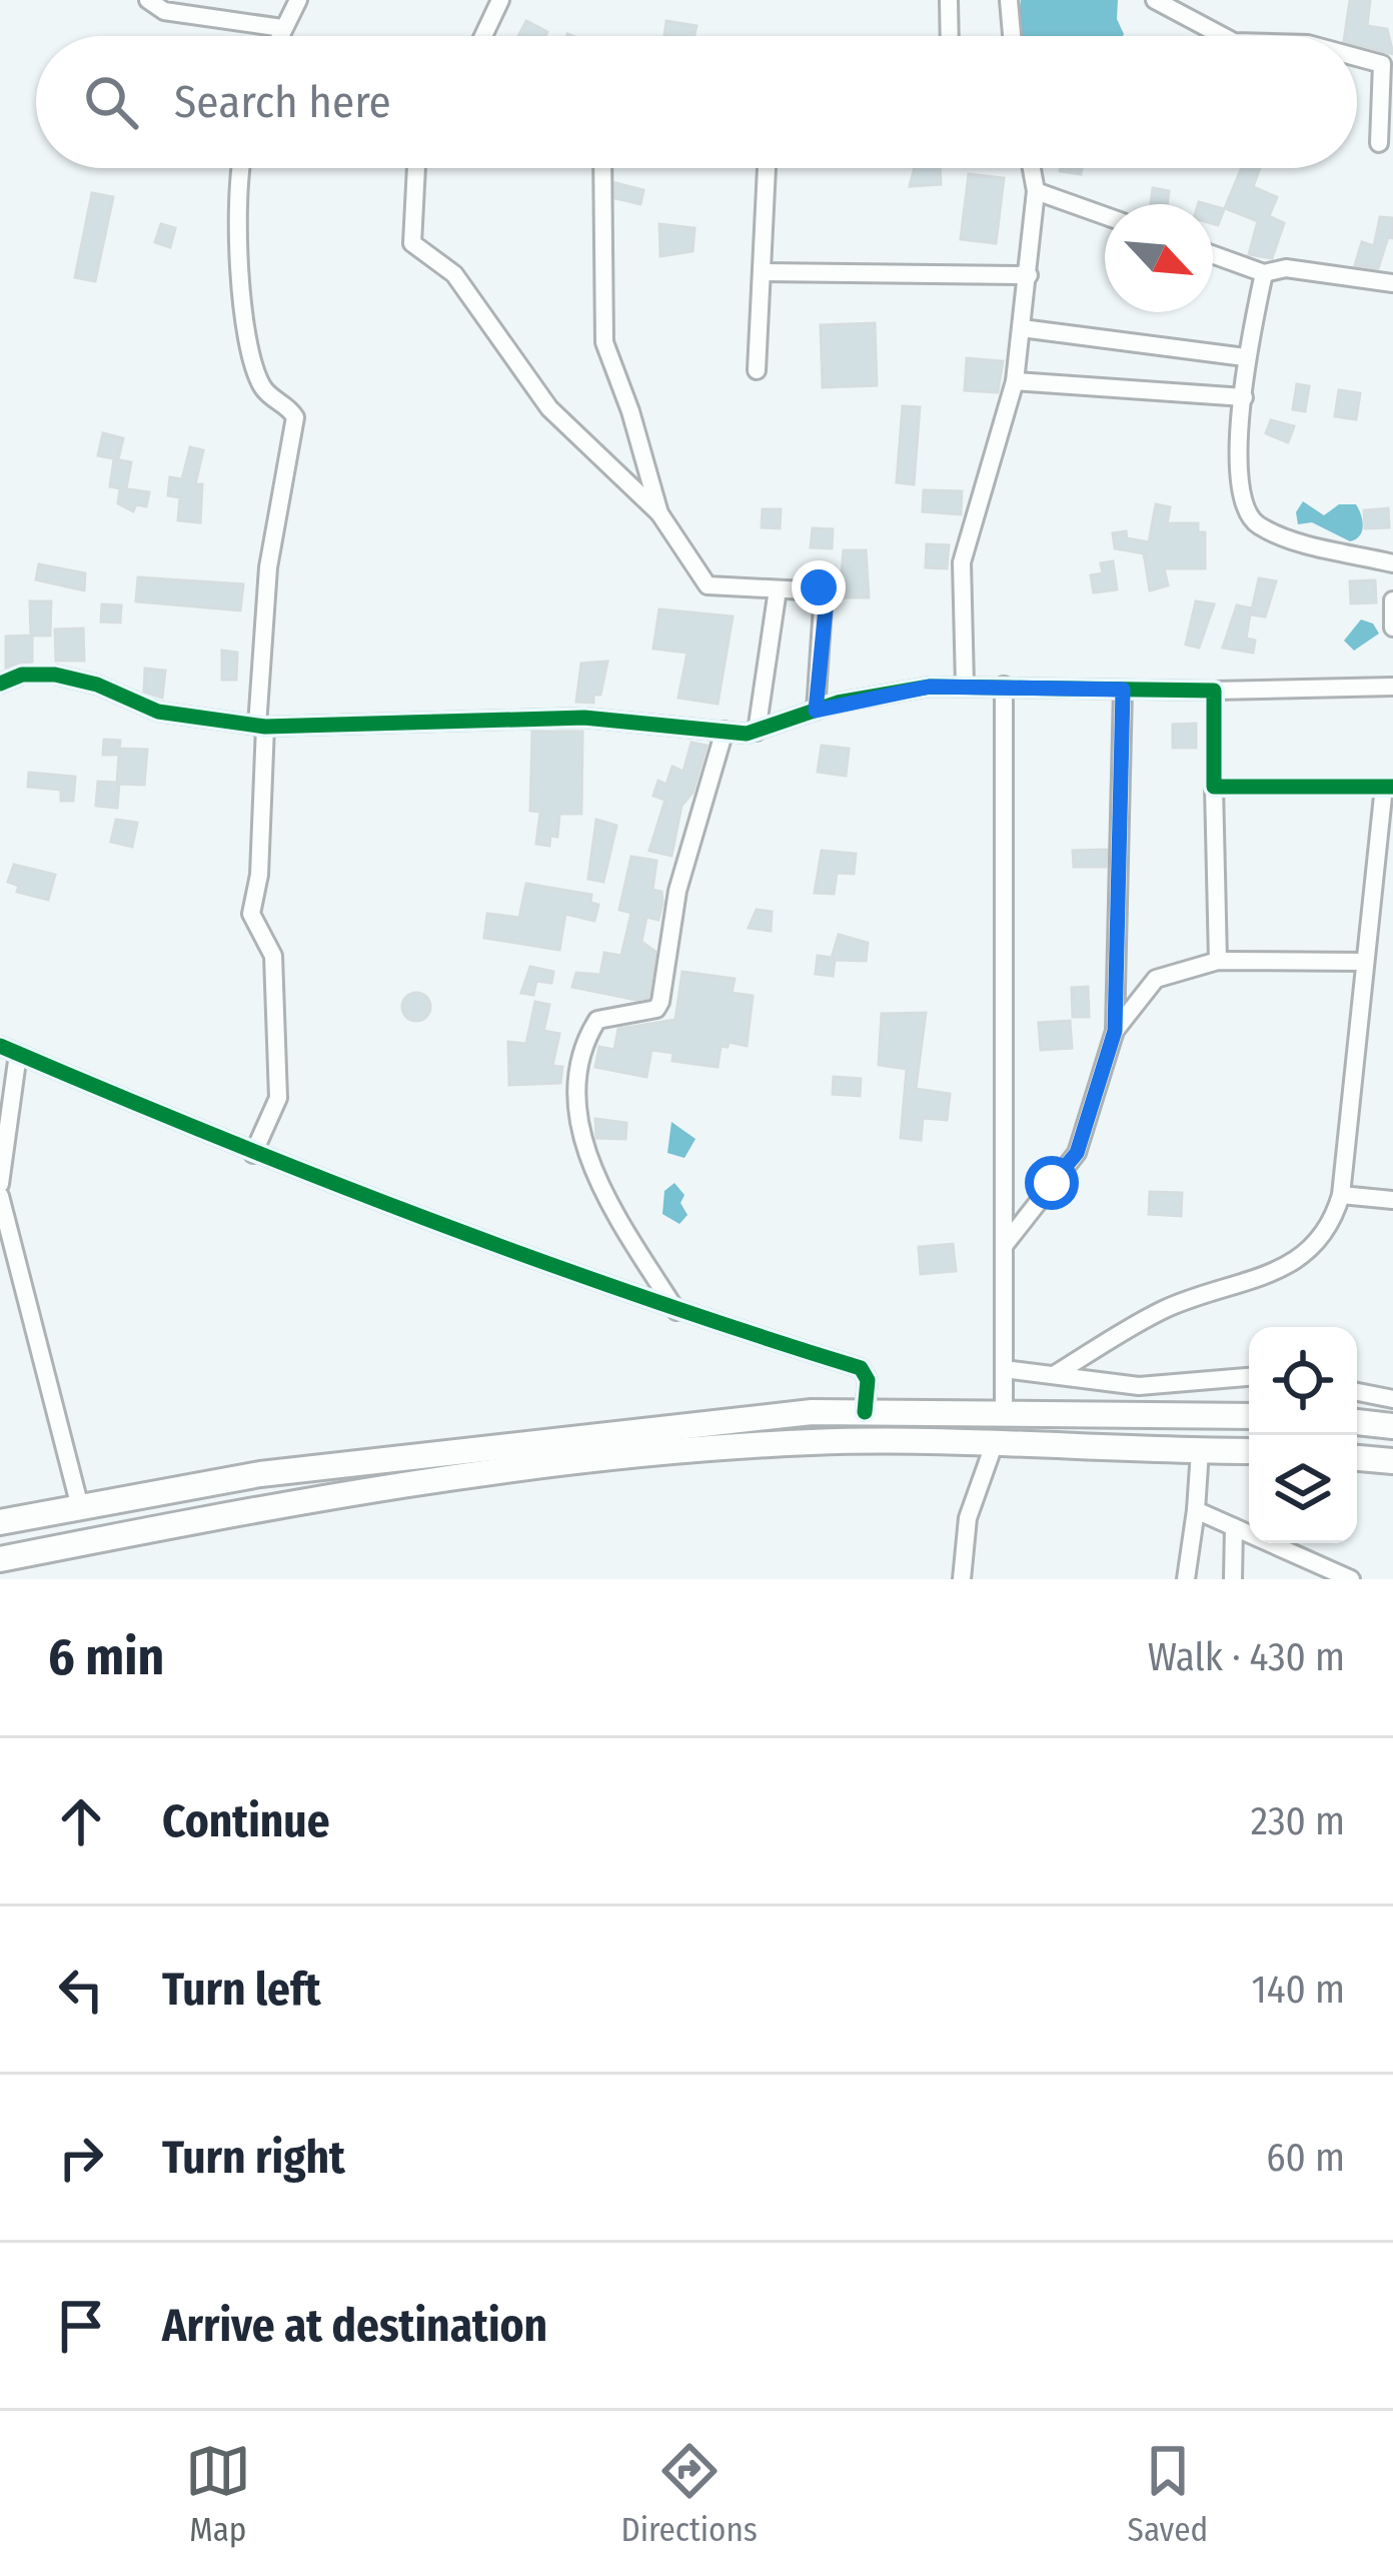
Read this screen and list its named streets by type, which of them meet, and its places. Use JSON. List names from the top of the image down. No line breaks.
{"north":"bottom right","page":{"search":"Search here","heading":["6 min","Walk · 430 m"],"list":[["Continue","230 m"],["Turn left","140 m"],["Turn right","60 m"],"Arrive at destination"],"nav":["Map","Directions","Saved"]}}
